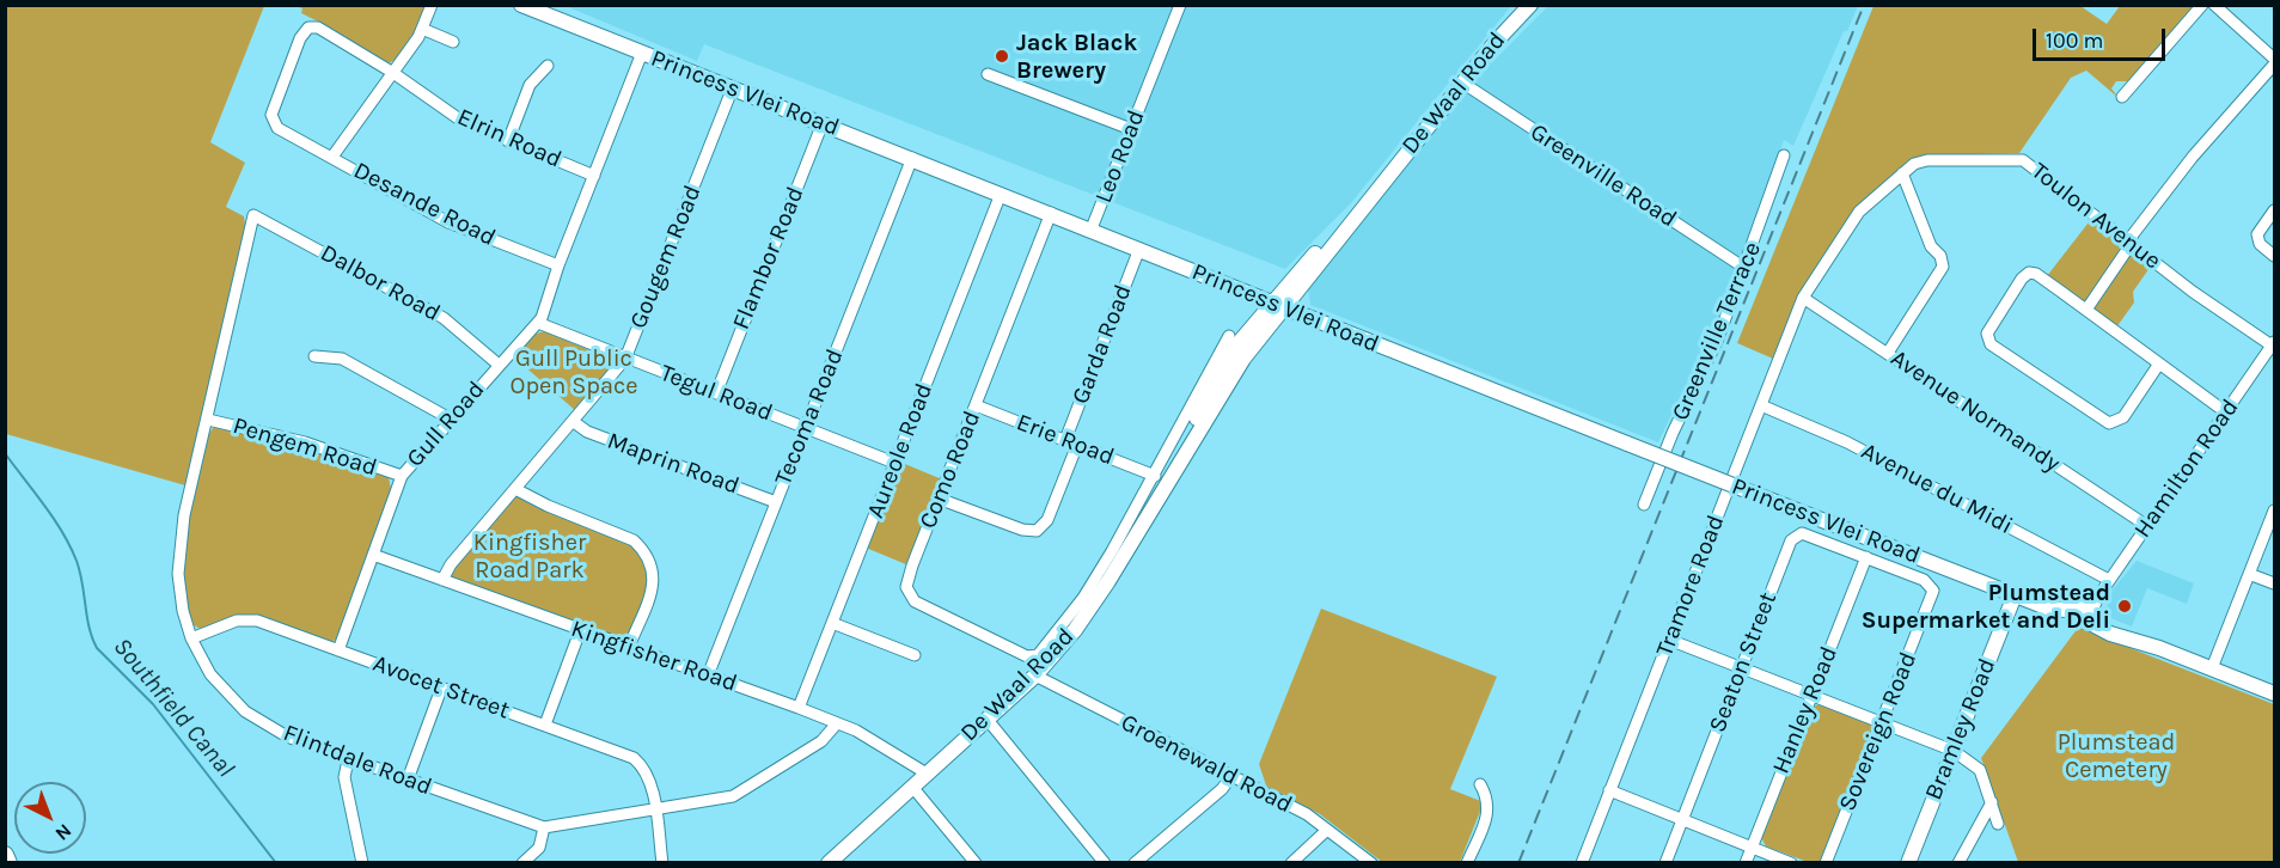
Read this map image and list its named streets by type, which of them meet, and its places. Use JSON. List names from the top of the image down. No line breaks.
{"streets":{"street":["Princess Vlei Road","De Waal Road","Elrin Road","Leo Road","Greenville Road","Desande Road","Toulon Avenue","Gougem Road","Flambor Road","Dalbor Road","Greenville Terrace","Garda Road","Tegul Road","Avenue Normandy","Tecoma Road","Gull Road","Erie Road","Pengem Road","Aureole Road","Maprin Road","Hamilton Road","Como Road","Avenue du Midi","Tramore Road","Kingfisher Road","Seaton Street","Avocet Street","Hanley Road","Bramley Road","Sovereign Road","Flintdale Road","Groenewald Road"]},"crossings":[["Princess Vlei Road","De Waal Road"],["Princess Vlei Road","Leo Road"],["Princess Vlei Road","Gougem Road"],["Princess Vlei Road","Flambor Road"],["Princess Vlei Road","Garda Road"],["Princess Vlei Road","Tecoma Road"],["Princess Vlei Road","Gull Road"],["Princess Vlei Road","Aureole Road"],["Princess Vlei Road","Hamilton Road"],["Princess Vlei Road","Como Road"],["Princess Vlei Road","Bramley Road"],["De Waal Road","Greenville Road"],["De Waal Road","Erie Road"],["De Waal Road","Como Road"],["De Waal Road","Kingfisher Road"],["De Waal Road","Groenewald Road"],["Elrin Road","Desande Road"],["Elrin Road","Gull Road"],["Greenville Road","Greenville Terrace"],["Desande Road","Gull Road"],["Toulon Avenue","Hamilton Road"],["Toulon Avenue","Tramore Road"],["Gougem Road","Tegul Road"],["Gougem Road","Maprin Road"],["Gougem Road","Kingfisher Road"],["Flambor Road","Tegul Road"],["Dalbor Road","Gull Road"],["Dalbor Road","Flintdale Road"],["Garda Road","Erie Road"],["Tegul Road","Tecoma Road"],["Tegul Road","Gull Road"],["Tegul Road","Aureole Road"],["Avenue Normandy","Hamilton Road"],["Avenue Normandy","Tramore Road"],["Tecoma Road","Maprin Road"],["Tecoma Road","Kingfisher Road"],["Gull Road","Pengem Road"],["Gull Road","Kingfisher Road"],["Gull Road","Avocet Street"],["Erie Road","Como Road"],["Pengem Road","Flintdale Road"],["Aureole Road","Kingfisher Road"],["Hamilton Road","Avenue du Midi"],["Avenue du Midi","Tramore Road"],["Kingfisher Road","Flintdale Road"],["Seaton Street","Hanley Road"],["Seaton Street","Sovereign Road"],["Avocet Street","Flintdale Road"],["Hanley Road","Sovereign Road"]],"water":["Southfield Canal"],"parks":["Gull Public Open Space","Kingfisher Road Park","Plumstead Cemetery"],"places":["Jack Black Brewery","Plumstead Supermarket and Deli"],"scale_bar":"100 m","north":"bottom right"}
